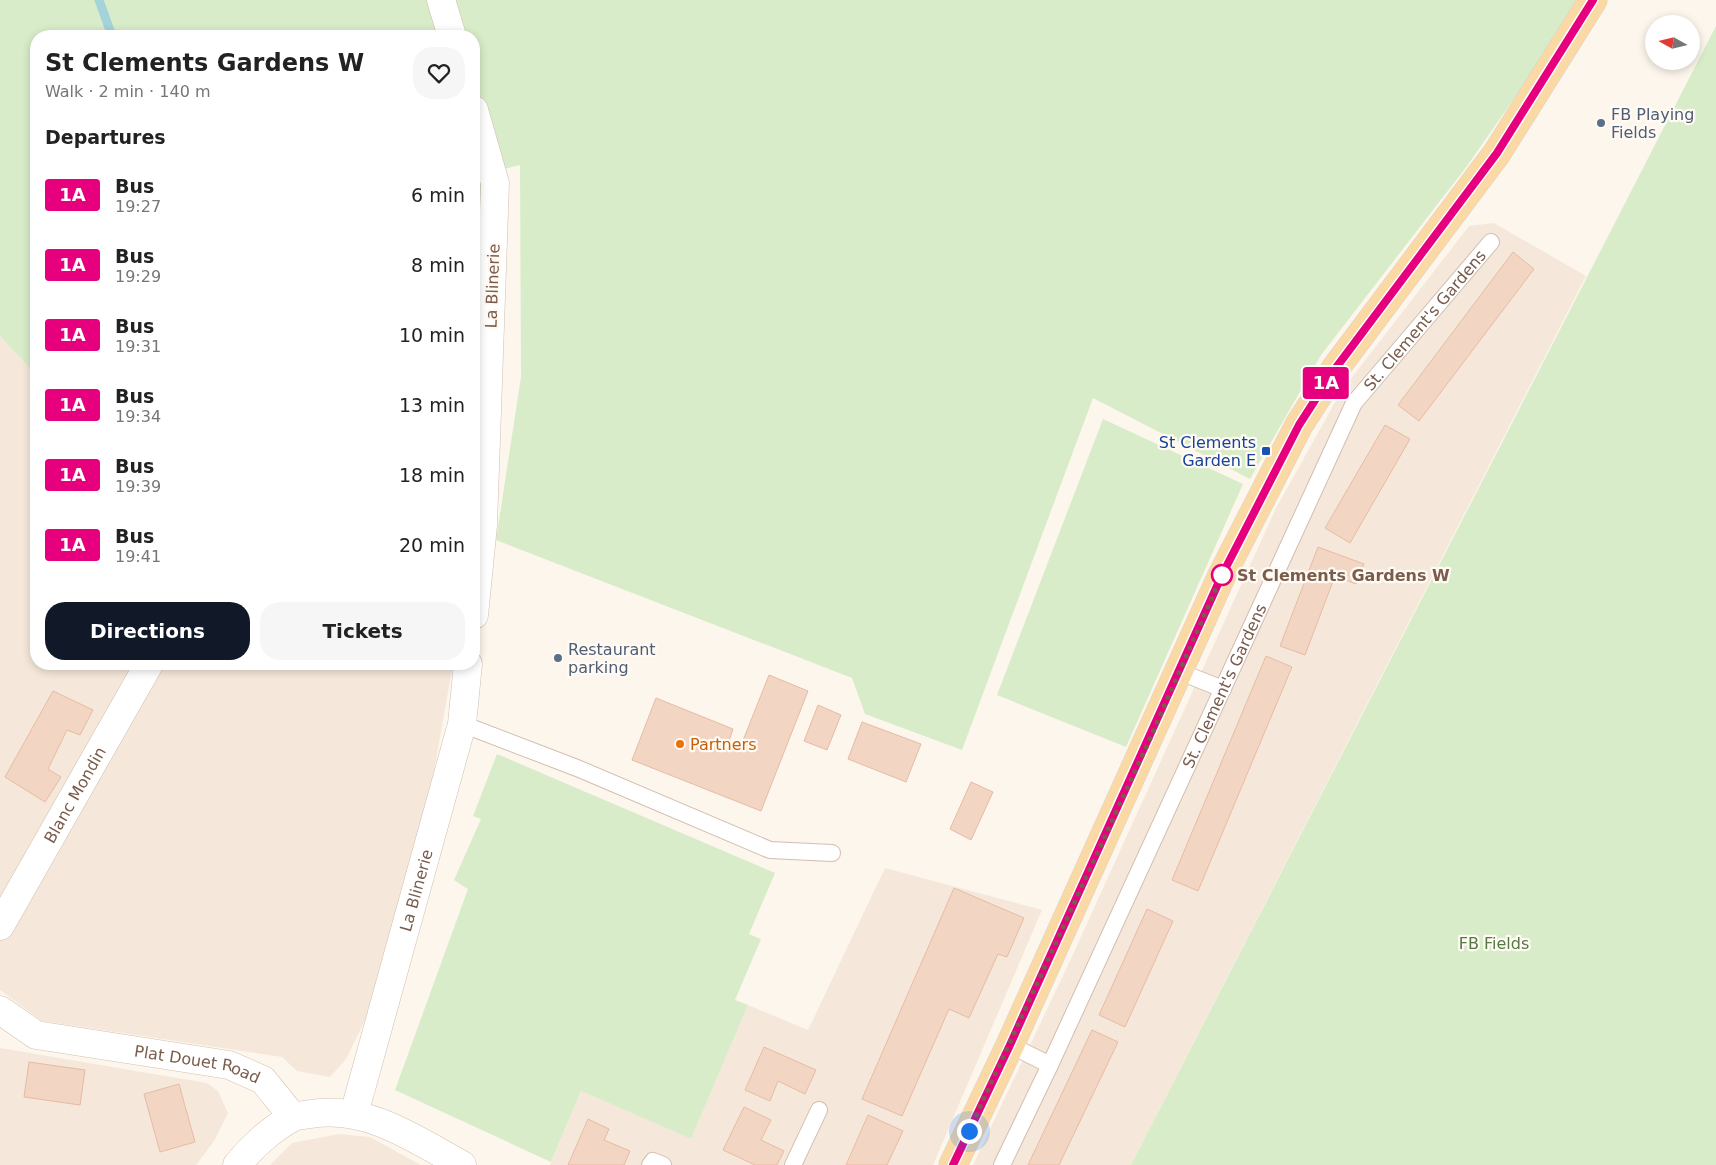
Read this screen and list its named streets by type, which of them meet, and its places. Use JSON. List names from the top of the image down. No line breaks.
{"streets":{"street":["La Blinerie","Blanc Mondin","Plat Douet Road"],"lane":["St. Clement's Gardens"]},"parks":["FB Fields"],"places":{"other":["FB Playing Fields","St Clements Gardens W","Restaurant parking","Partners"],"transit":["St Clements Garden E"]},"lines":["bus line 1A"],"north":"left","page":{"on_map":"1A","heading":[["St Clements Gardens W","Walk · 2 min · 140 m"],"Departures"],"list":[{"mark":"1A","name":"Bus","note":"19:27","value":"6 min"},{"mark":"1A","name":"Bus","note":"19:29","value":"8 min"},{"mark":"1A","name":"Bus","note":"19:31","value":"10 min"},{"mark":"1A","name":"Bus","note":"19:34","value":"13 min"},{"mark":"1A","name":"Bus","note":"19:39","value":"18 min"},{"mark":"1A","name":"Bus","note":"19:41","value":"20 min"}],"buttons":["Directions","Tickets"]}}
